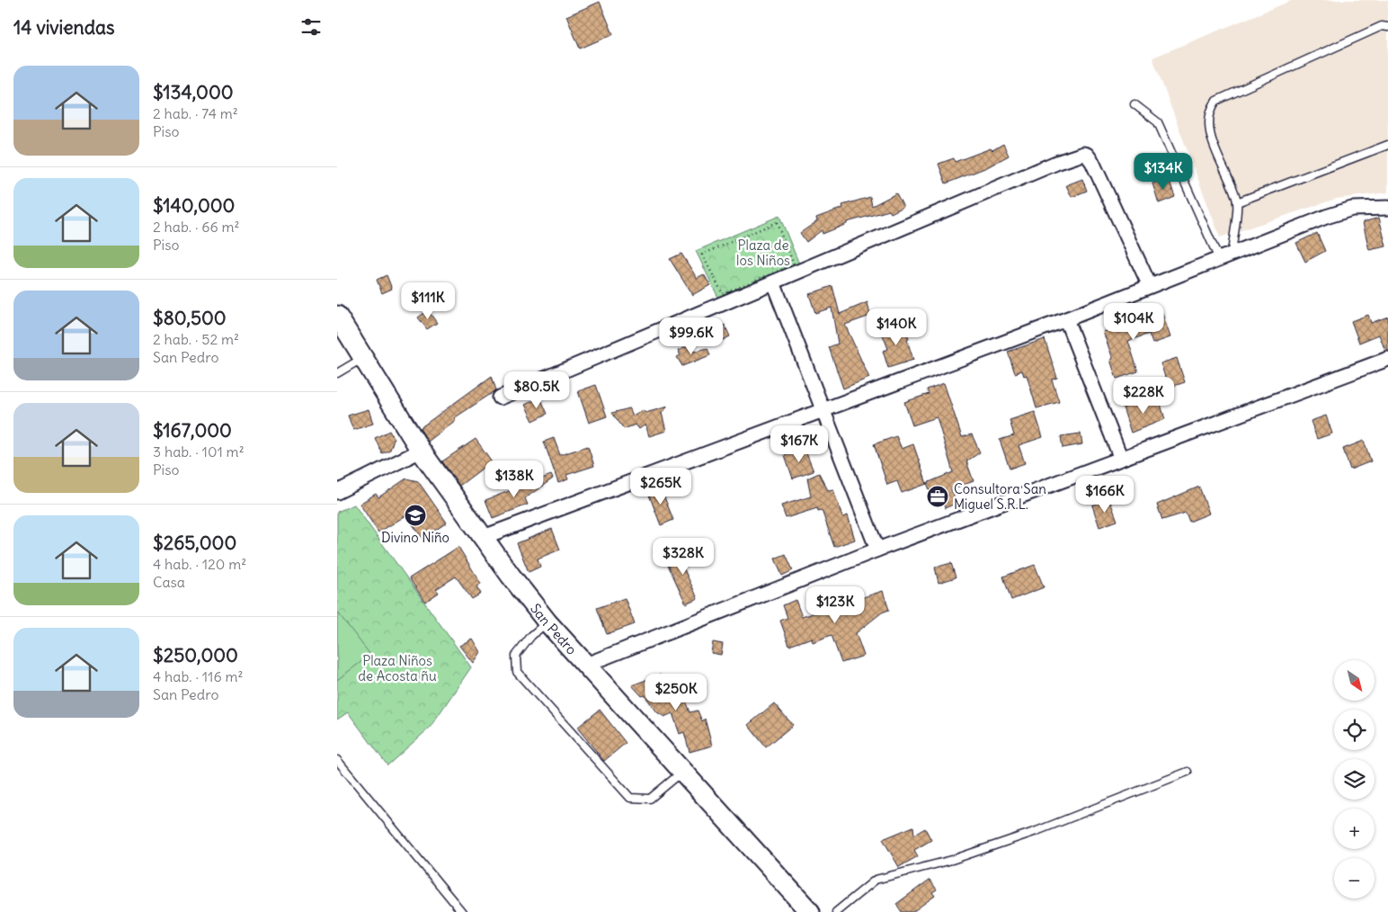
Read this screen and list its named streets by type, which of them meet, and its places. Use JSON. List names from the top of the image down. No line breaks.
{"streets":{"main road":["San Pedro"]},"parks":["Plaza de los Niños","Plaza Niños de Acosta ñu"],"places":{"office":["Consultora San Miguel S.R.L."],"school or university":["Divino Niño"]},"north":"bottom right","page":{"heading":"14 viviendas","list":[{"name":"$134,000","note":"2 hab. · 74 m² · Piso"},{"name":"$140,000","note":"2 hab. · 66 m² · Piso"},{"name":"$80,500","note":"2 hab. · 52 m² · San Pedro"},{"name":"$167,000","note":"3 hab. · 101 m² · Piso"},{"name":"$265,000","note":"4 hab. · 120 m² · Casa"},{"name":"$250,000","note":"4 hab. · 116 m² · San Pedro"}],"price":["$134K","$111K","$104K","$140K","$99.6K","$80.5K","$228K","$167K","$138K","$265K","$166K","$328K","$123K","$250K"],"map_buttons":["+","−"]}}
